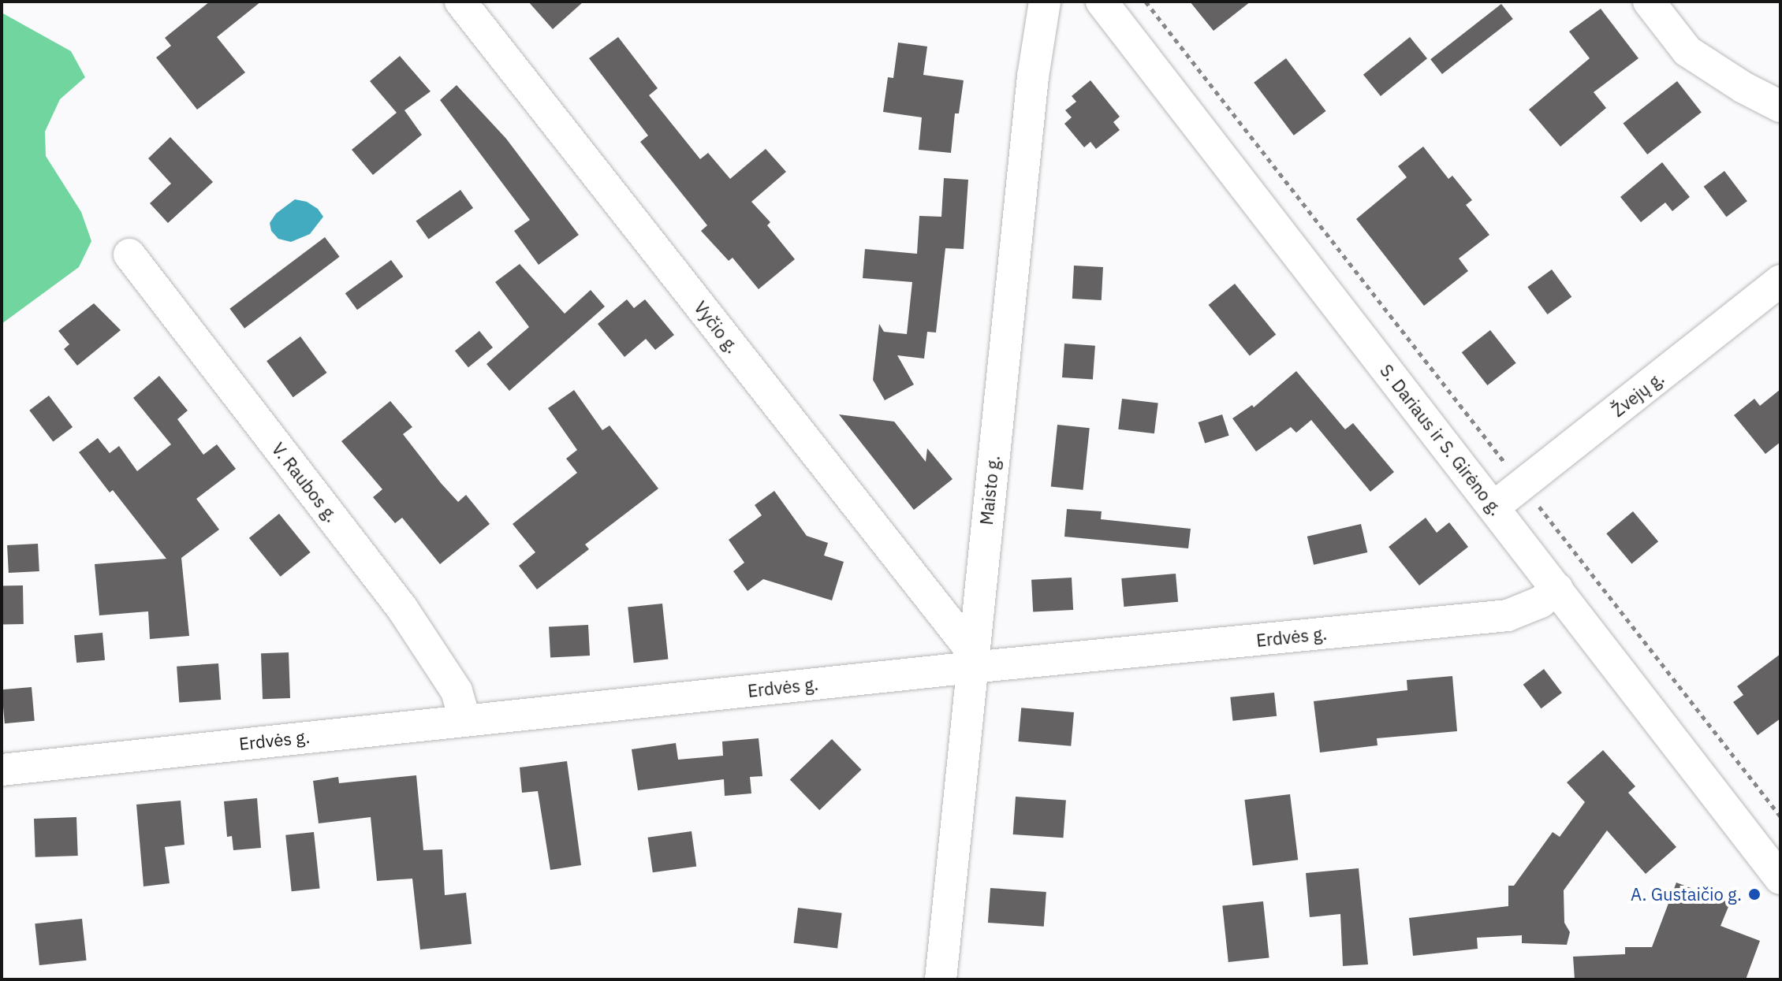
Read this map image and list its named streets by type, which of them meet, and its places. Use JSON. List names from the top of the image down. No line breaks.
{"streets":{"street":["Vyčio g.","Žvejų g.","S. Dariaus ir S. Girėno g.","V. Raubos g.","Maisto g.","Erdvės g."]},"crossings":[["Vyčio g.","Maisto g."],["Vyčio g.","Erdvės g."],["Žvejų g.","S. Dariaus ir S. Girėno g."],["S. Dariaus ir S. Girėno g.","Erdvės g."],["V. Raubos g.","Erdvės g."],["Maisto g.","Erdvės g."]],"places":["A. Gustaičio g."]}
